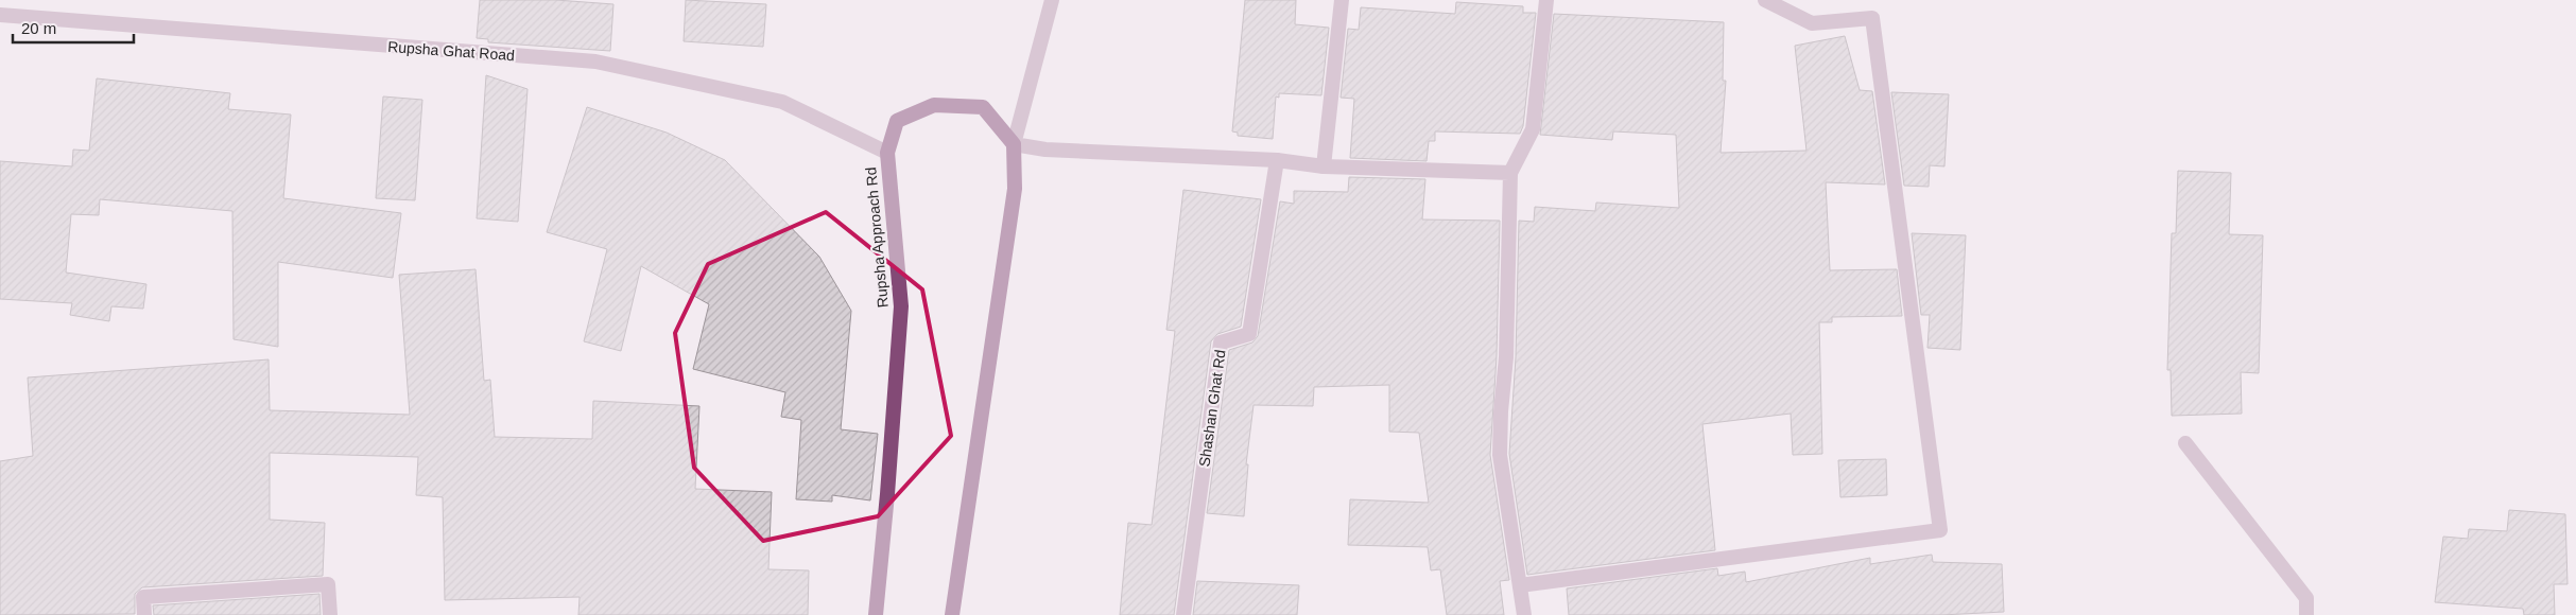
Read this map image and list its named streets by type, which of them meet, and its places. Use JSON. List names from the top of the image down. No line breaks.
{"streets":{"highway":["Rupsha Approach Rd"],"street":["Rupsha Ghat Road","Shashan Ghat Rd"]},"crossings":[["Rupsha Ghat Road","Rupsha Approach Rd"]],"scale_bar":"20 m"}
